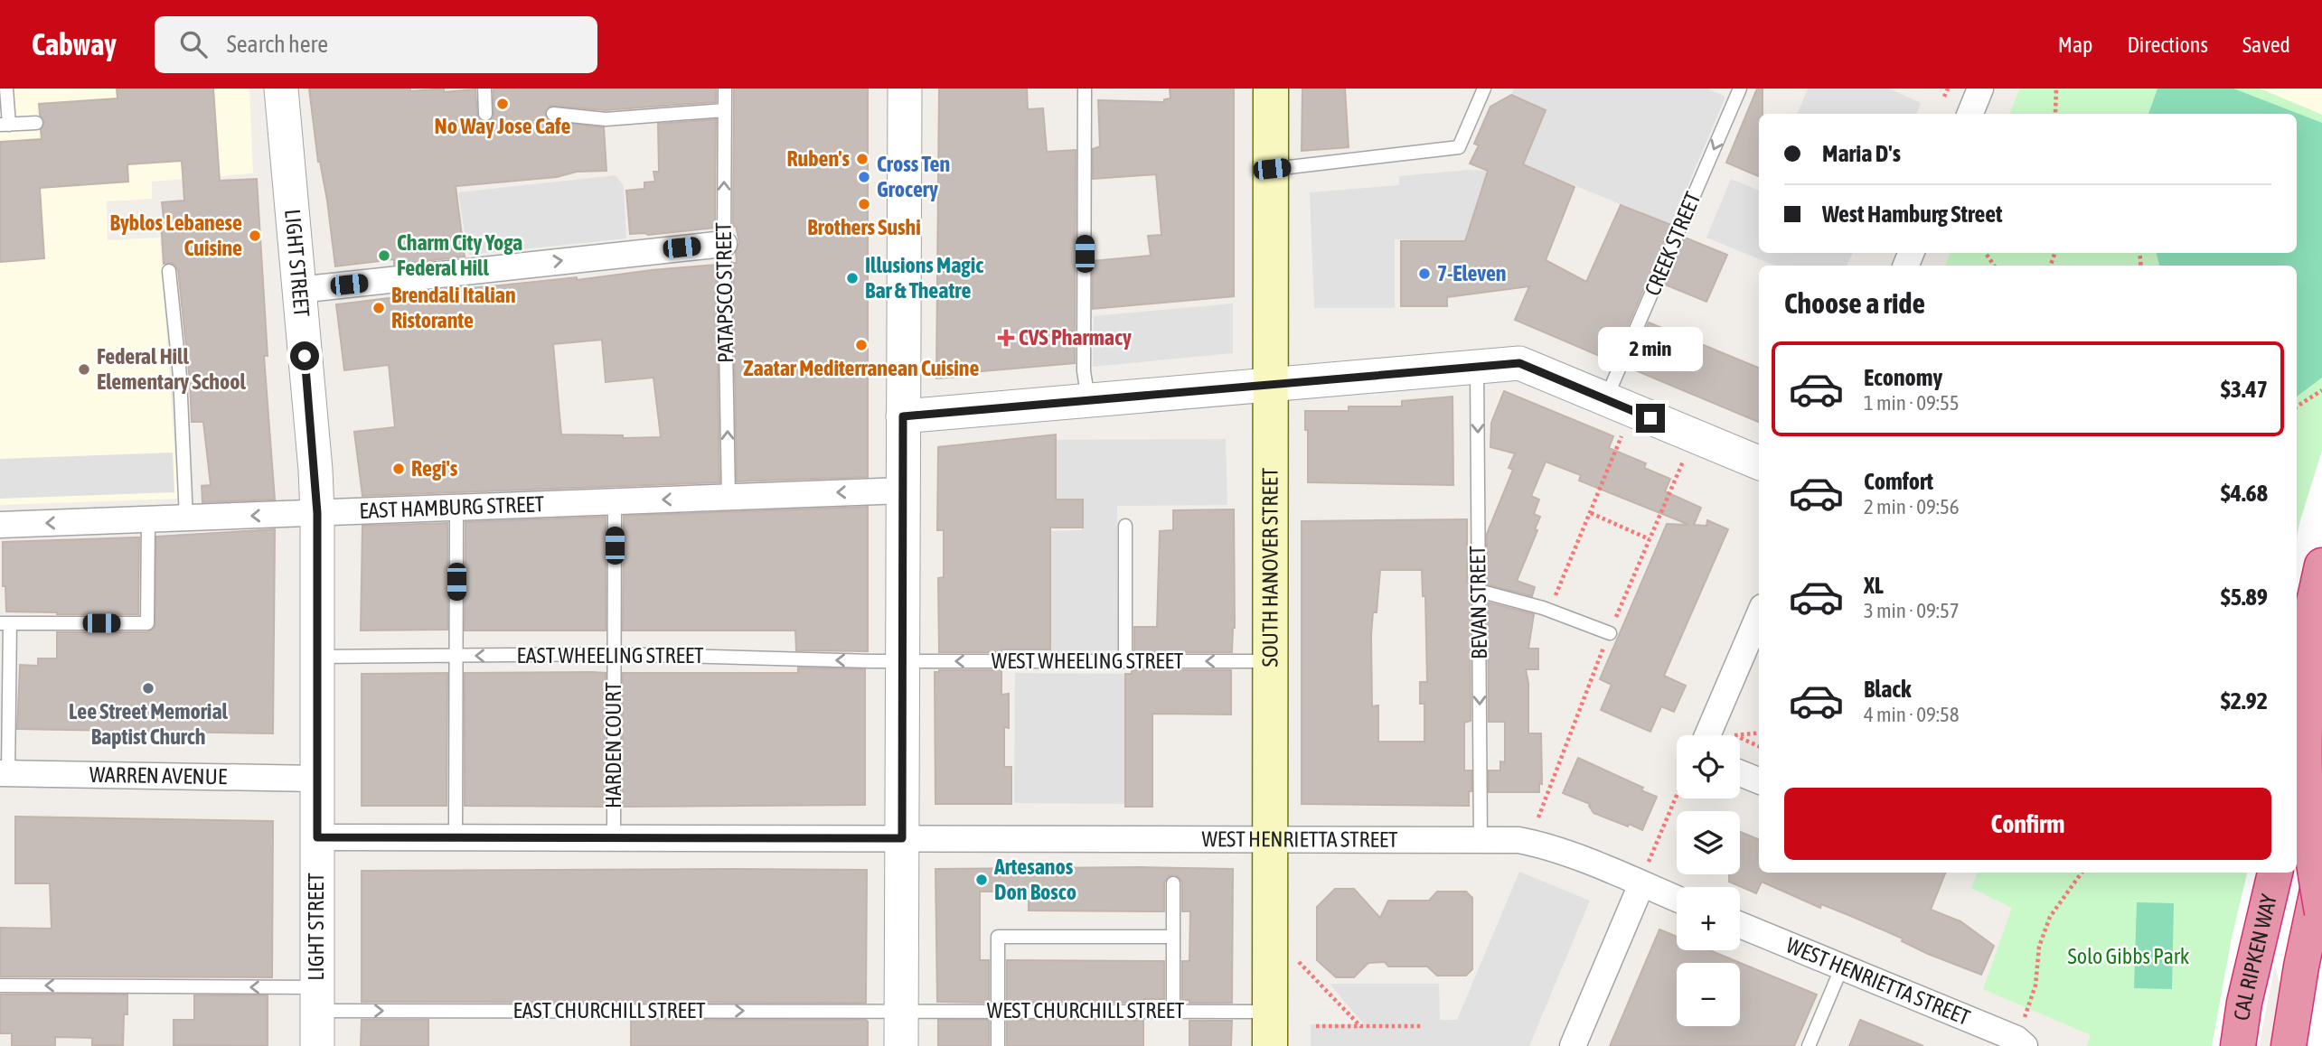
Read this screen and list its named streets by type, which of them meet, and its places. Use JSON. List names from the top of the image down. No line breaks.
{"streets":{"highway":["CAL RIPKEN WAY"],"main road":["SOUTH HANOVER STREET"],"street":["LIGHT STREET","EAST HAMBURG STREET","WARREN AVENUE","WEST HENRIETTA STREET"],"lane":["CREEK STREET","PATAPSCO STREET","BEVAN STREET","EAST WHEELING STREET","WEST WHEELING STREET","HARDEN COURT","EAST CHURCHILL STREET","WEST CHURCHILL STREET"]},"crossings":[["LIGHT STREET","EAST HAMBURG STREET"],["LIGHT STREET","EAST WHEELING STREET"],["LIGHT STREET","WARREN AVENUE"],["LIGHT STREET","WEST HENRIETTA STREET"],["LIGHT STREET","EAST CHURCHILL STREET"],["PATAPSCO STREET","EAST HAMBURG STREET"],["EAST HAMBURG STREET","HARDEN COURT"],["SOUTH HANOVER STREET","WEST WHEELING STREET"],["SOUTH HANOVER STREET","WEST HENRIETTA STREET"],["SOUTH HANOVER STREET","WEST CHURCHILL STREET"],["BEVAN STREET","WEST HENRIETTA STREET"],["EAST WHEELING STREET","WEST WHEELING STREET"],["EAST WHEELING STREET","HARDEN COURT"],["HARDEN COURT","WEST HENRIETTA STREET"],["EAST CHURCHILL STREET","WEST CHURCHILL STREET"]],"one_way":["CREEK STREET","PATAPSCO STREET","EAST HAMBURG STREET","BEVAN STREET","EAST WHEELING STREET","WEST WHEELING STREET"],"parks":["Solo Gibbs Park"],"places":{"other":["No Way Jose Cafe","Ruben's","Cross Ten Grocery","Brothers Sushi","Byblos Lebanese Cuisine","Charm City Yoga Federal Hill","7-Eleven","Illusions Magic Bar & Theatre","Brendali Italian Ristorante","Zaatar Mediterranean Cuisine","Federal Hill Elementary School","Regi's","Lee Street Memorial Baptist Church","Artesanos Don Bosco"],"health":["CVS Pharmacy"]},"page":{"header":"Cabway","search":"Search here","nav":["Map","Directions","Saved"],"banner":["Maria D's","West Hamburg Street"],"heading":"Choose a ride","bubble":"2 min","list":[{"name":"Economy","note":"1 min · 09:55","value":"$3.47"},{"name":"Comfort","note":"2 min · 09:56","value":"$4.68"},{"name":"XL","note":"3 min · 09:57","value":"$5.89"},{"name":"Black","note":"4 min · 09:58","value":"$2.92"}],"map_buttons":["+","−"],"buttons":"Confirm"}}
